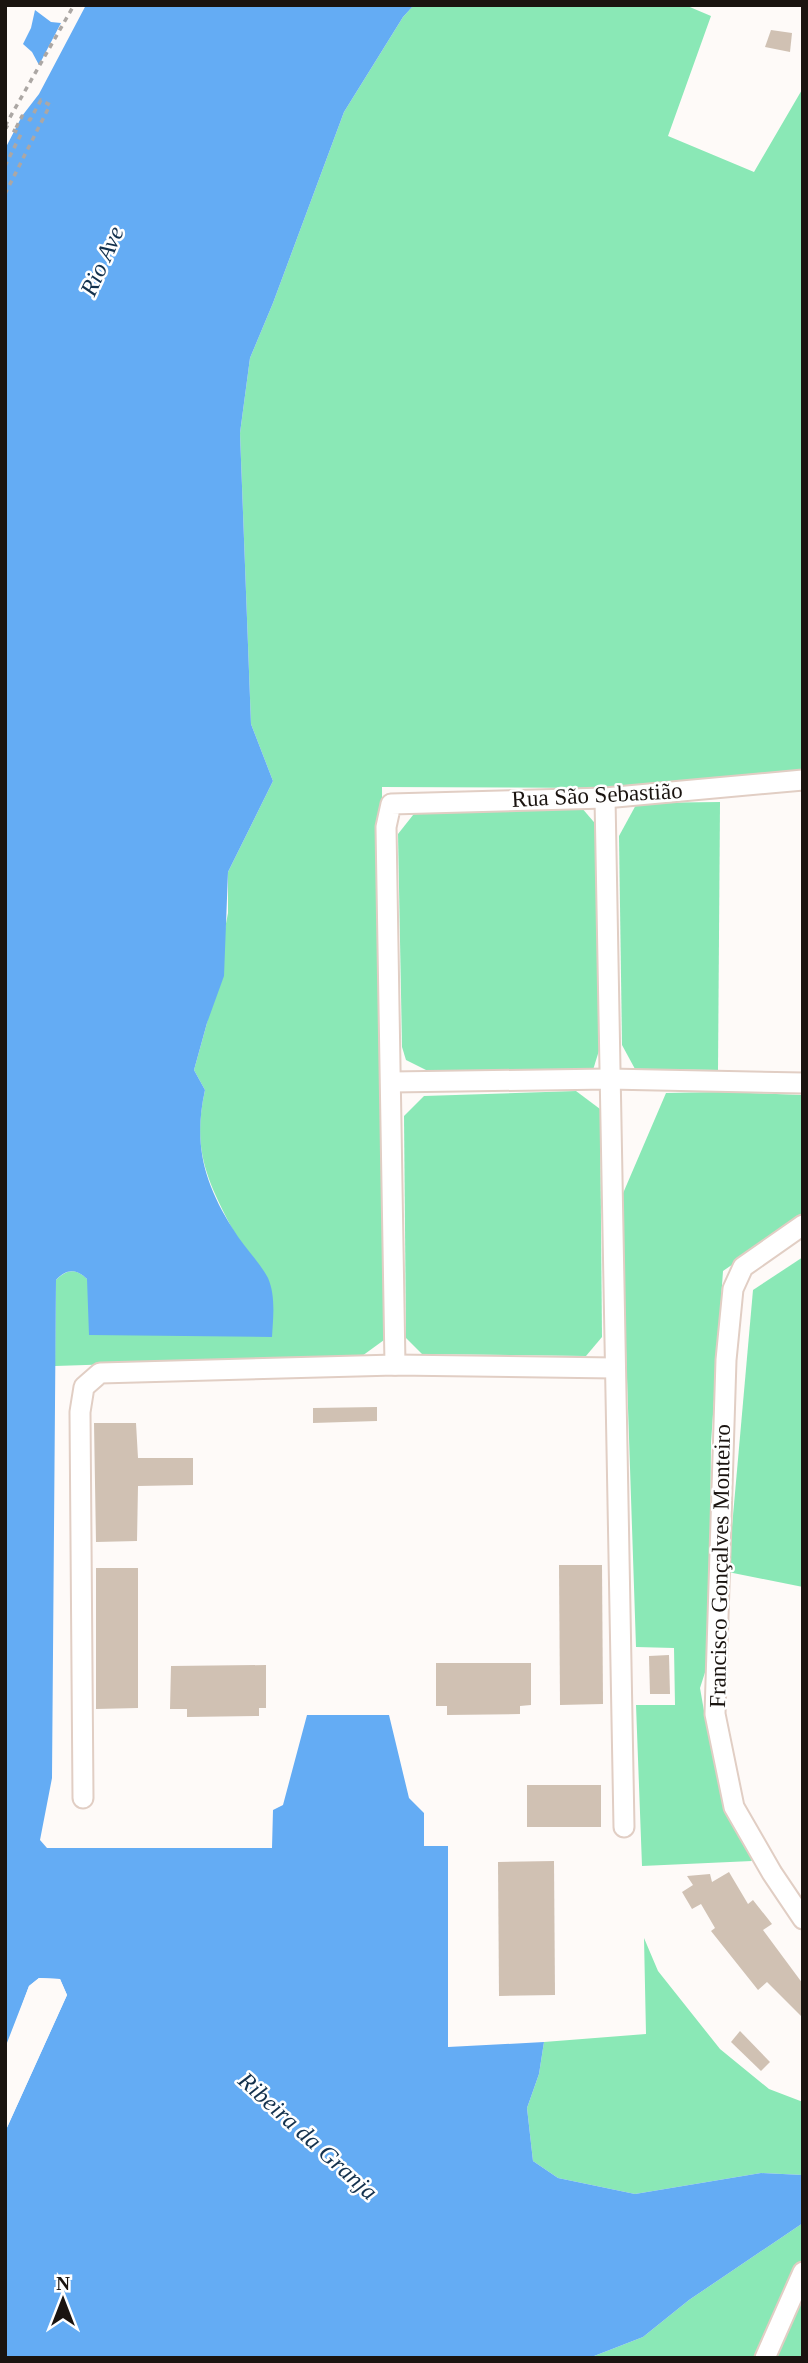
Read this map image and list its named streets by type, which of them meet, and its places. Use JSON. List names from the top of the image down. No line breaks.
{"streets":{"street":["Rua São Sebastião","Francisco Gonçalves Monteiro"]},"water":["Rio Ave","Ribeira da Granja"],"north":"top"}
